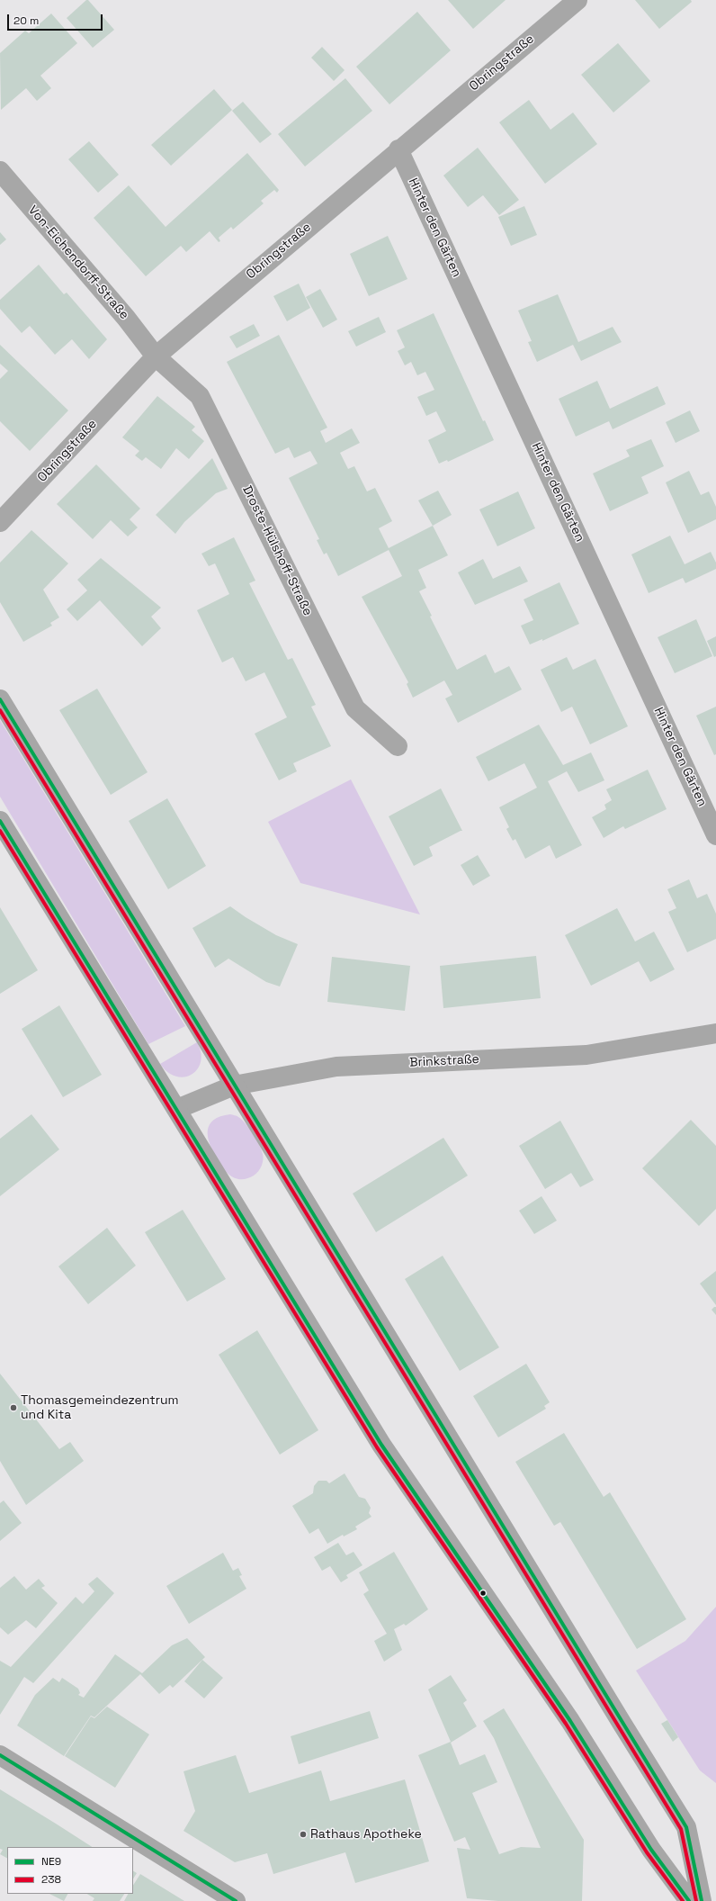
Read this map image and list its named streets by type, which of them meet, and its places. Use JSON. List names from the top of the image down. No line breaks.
{"streets":{"street":["Obringstraße","Hinter den Gärten","Von-Eichendorff-Straße","Droste-Hülshoff-Straße","Brinkstraße"]},"crossings":[["Obringstraße","Hinter den Gärten"],["Obringstraße","Von-Eichendorff-Straße"],["Obringstraße","Droste-Hülshoff-Straße"],["Von-Eichendorff-Straße","Droste-Hülshoff-Straße"]],"places":["Thomasgemeindezentrum und Kita","Rathaus Apotheke"],"lines":["transit line NE9","transit line 238"],"legend":["NE9","238"],"scale_bar":"20 m"}
